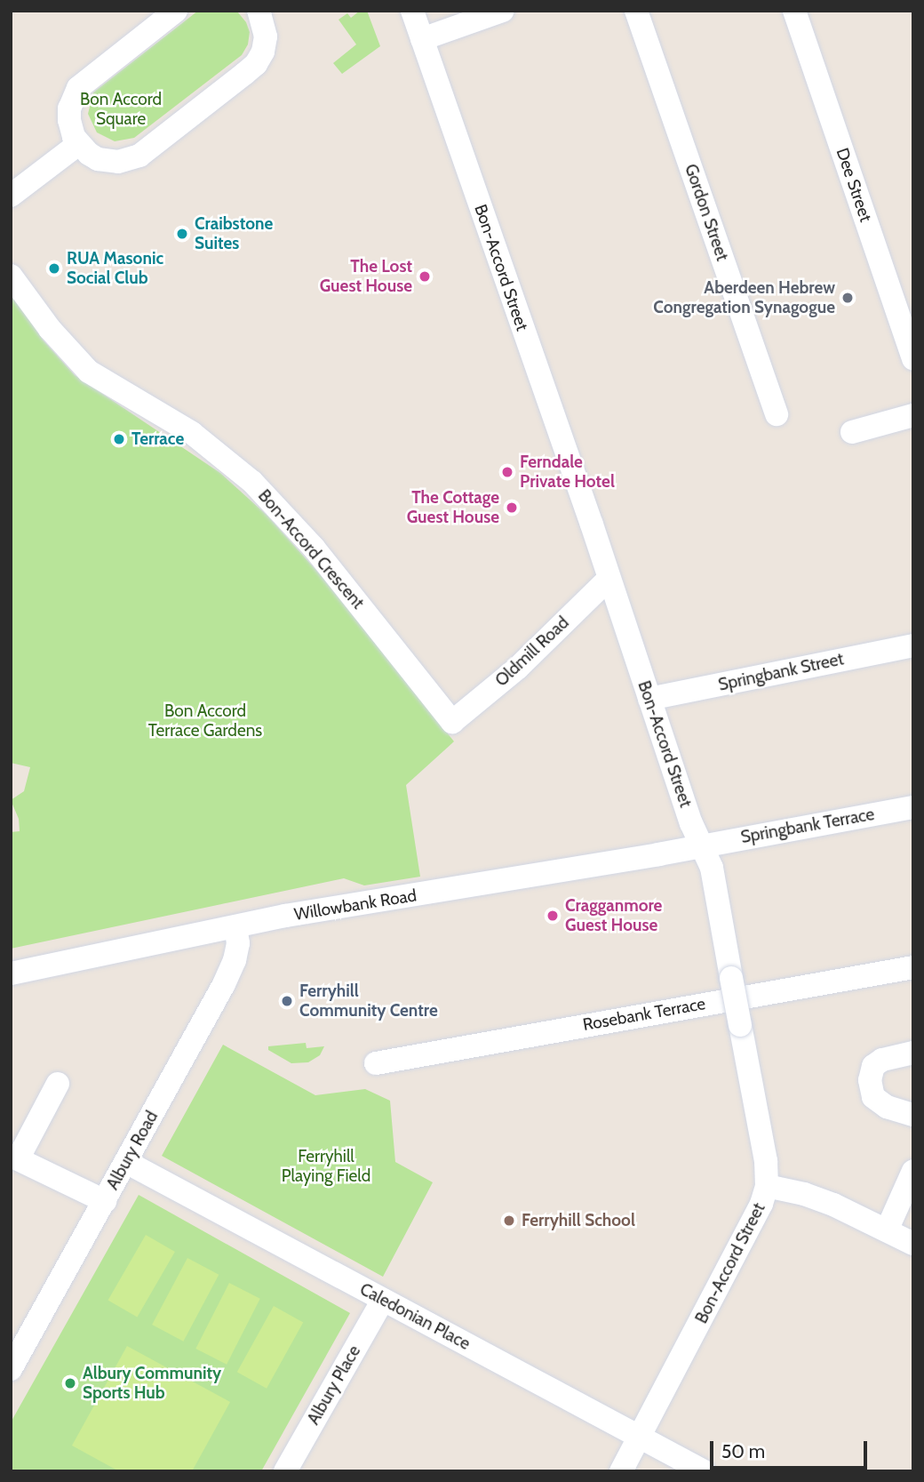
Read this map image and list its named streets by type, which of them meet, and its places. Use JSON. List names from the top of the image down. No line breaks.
{"streets":{"street":["Dee Street","Gordon Street","Bon-Accord Street","Bon-Accord Crescent","Oldmill Road","Springbank Street","Springbank Terrace","Willowbank Road","Rosebank Terrace","Albury Road","Caledonian Place","Albury Place"]},"crossings":[["Bon-Accord Street","Oldmill Road"],["Bon-Accord Street","Springbank Street"],["Bon-Accord Street","Springbank Terrace"],["Bon-Accord Street","Willowbank Road"],["Bon-Accord Street","Caledonian Place"],["Bon-Accord Crescent","Oldmill Road"],["Springbank Terrace","Willowbank Road"],["Willowbank Road","Albury Road"],["Albury Road","Caledonian Place"],["Caledonian Place","Albury Place"]],"parks":["Bon Accord Square","Bon Accord Terrace Gardens","Ferryhill Playing Field"],"places":["Craibstone Suites","RUA Masonic Social Club","The Lost Guest House","Aberdeen Hebrew Congregation Synagogue","Terrace","Ferndale Private Hotel","The Cottage Guest House","Cragganmore Guest House","Ferryhill Community Centre","Ferryhill School","Albury Community Sports Hub"],"scale_bar":"50 m"}
